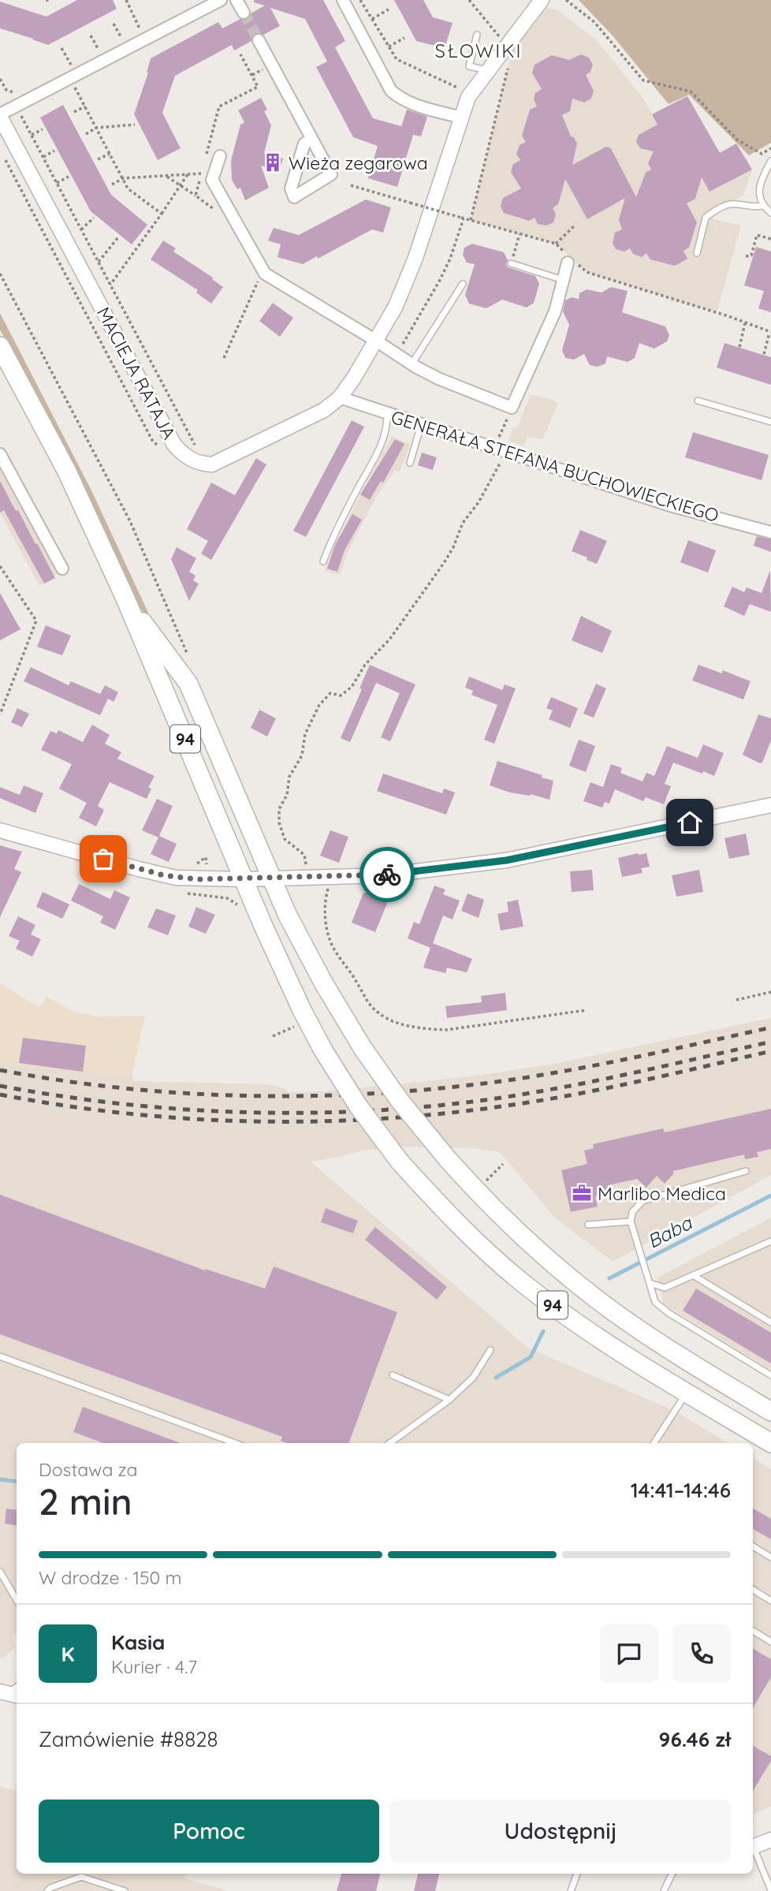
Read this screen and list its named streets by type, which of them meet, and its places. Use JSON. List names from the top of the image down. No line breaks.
{"streets":{"main road":["94"],"street":["MACIEJA RATAJA","GENERAŁA STEFANA BUCHOWIECKIEGO"]},"crossings":[["MACIEJA RATAJA","GENERAŁA STEFANA BUCHOWIECKIEGO"]],"districts":["SŁOWIKI"],"water":["Baba"],"places":{"building":["Wieża zegarowa"],"office":["Marlibo Medica"]},"page":{"heading":["2 min","Dostawa za","14:41–14:46"],"panel":["Kasia","Kurier · 4.7","Zamówienie #8828","96.46 zł"],"bar":"W drodze · 150 m","round":"K","buttons":["Pomoc","Udostępnij"]}}
